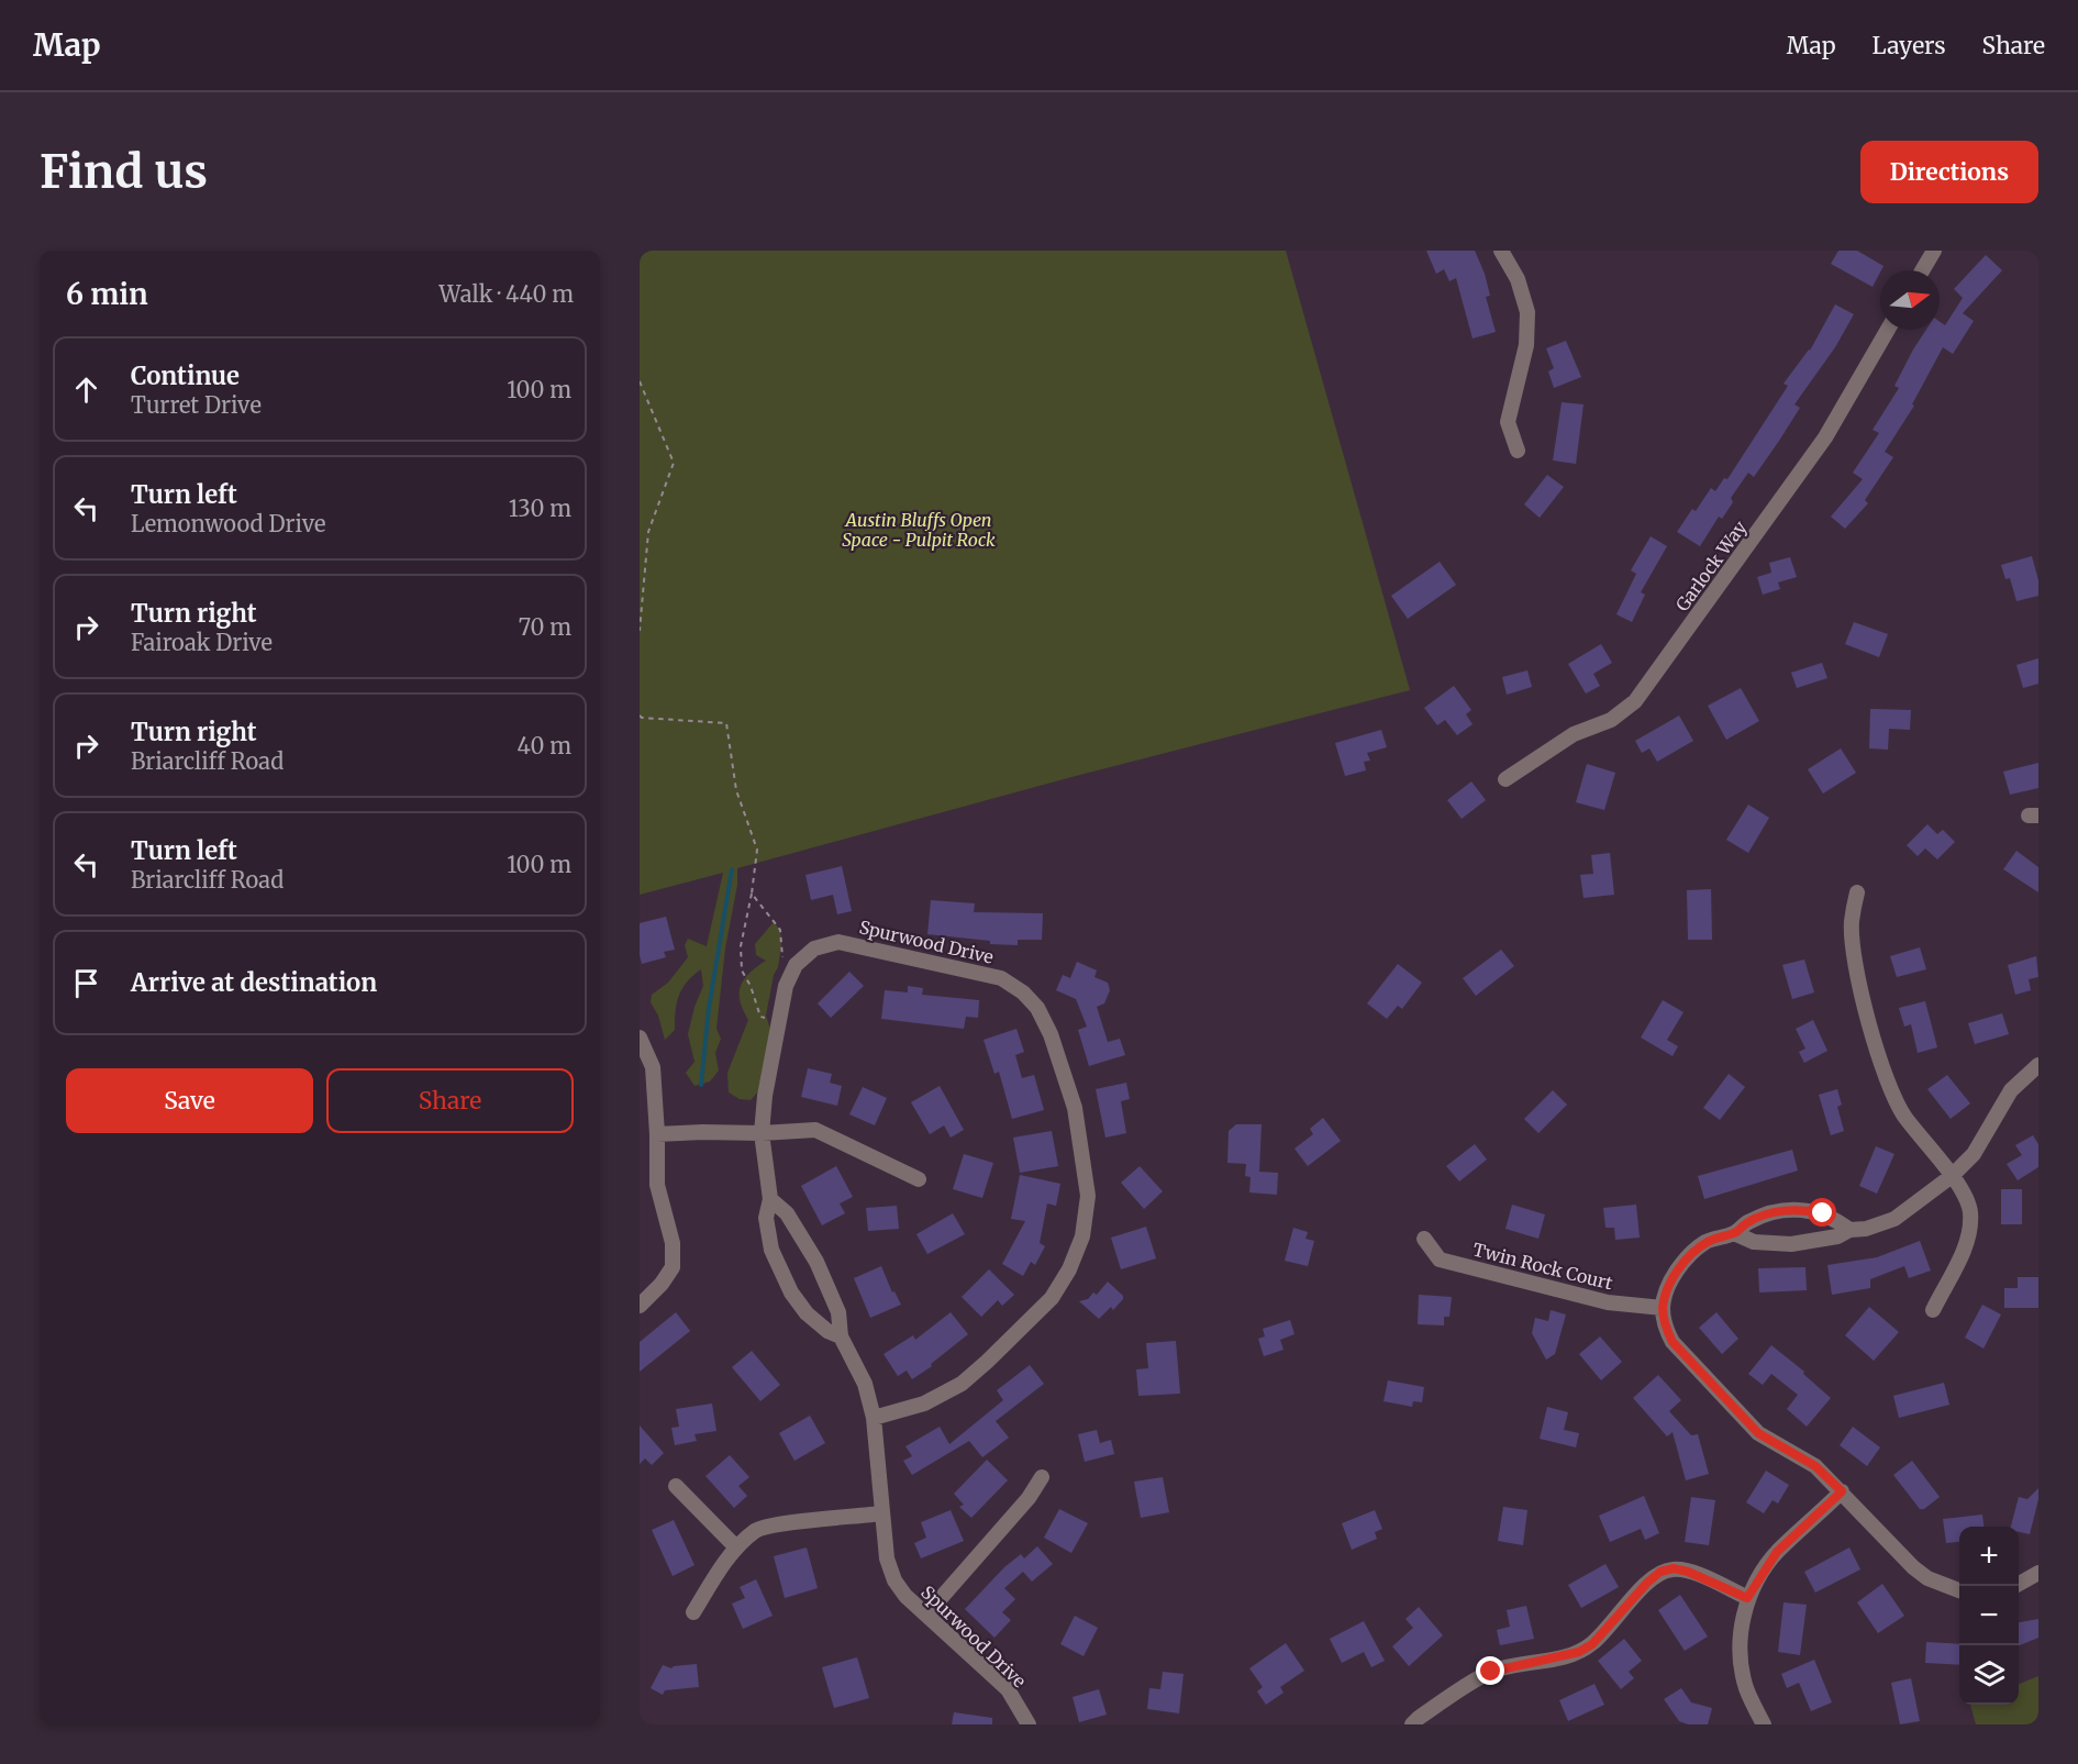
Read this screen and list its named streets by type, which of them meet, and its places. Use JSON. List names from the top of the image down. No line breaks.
{"streets":{"street":["Garlock Way","Spurwood Drive","Twin Rock Court"]},"parks":["Austin Bluffs Open Space - Pulpit Rock"],"north":"right","page":{"header":"Map","nav":["Map","Layers","Share"],"buttons":["Directions",["Save","Share"]],"title":"Find us","heading":["6 min","Walk · 440 m"],"list":[["Continue","Turret Drive","100 m"],["Turn left","Lemonwood Drive","130 m"],["Turn right","Fairoak Drive","70 m"],["Turn right","Briarcliff Road","40 m"],["Turn left","Briarcliff Road","100 m"],"Arrive at destination"],"map_buttons":["+","−"]}}
